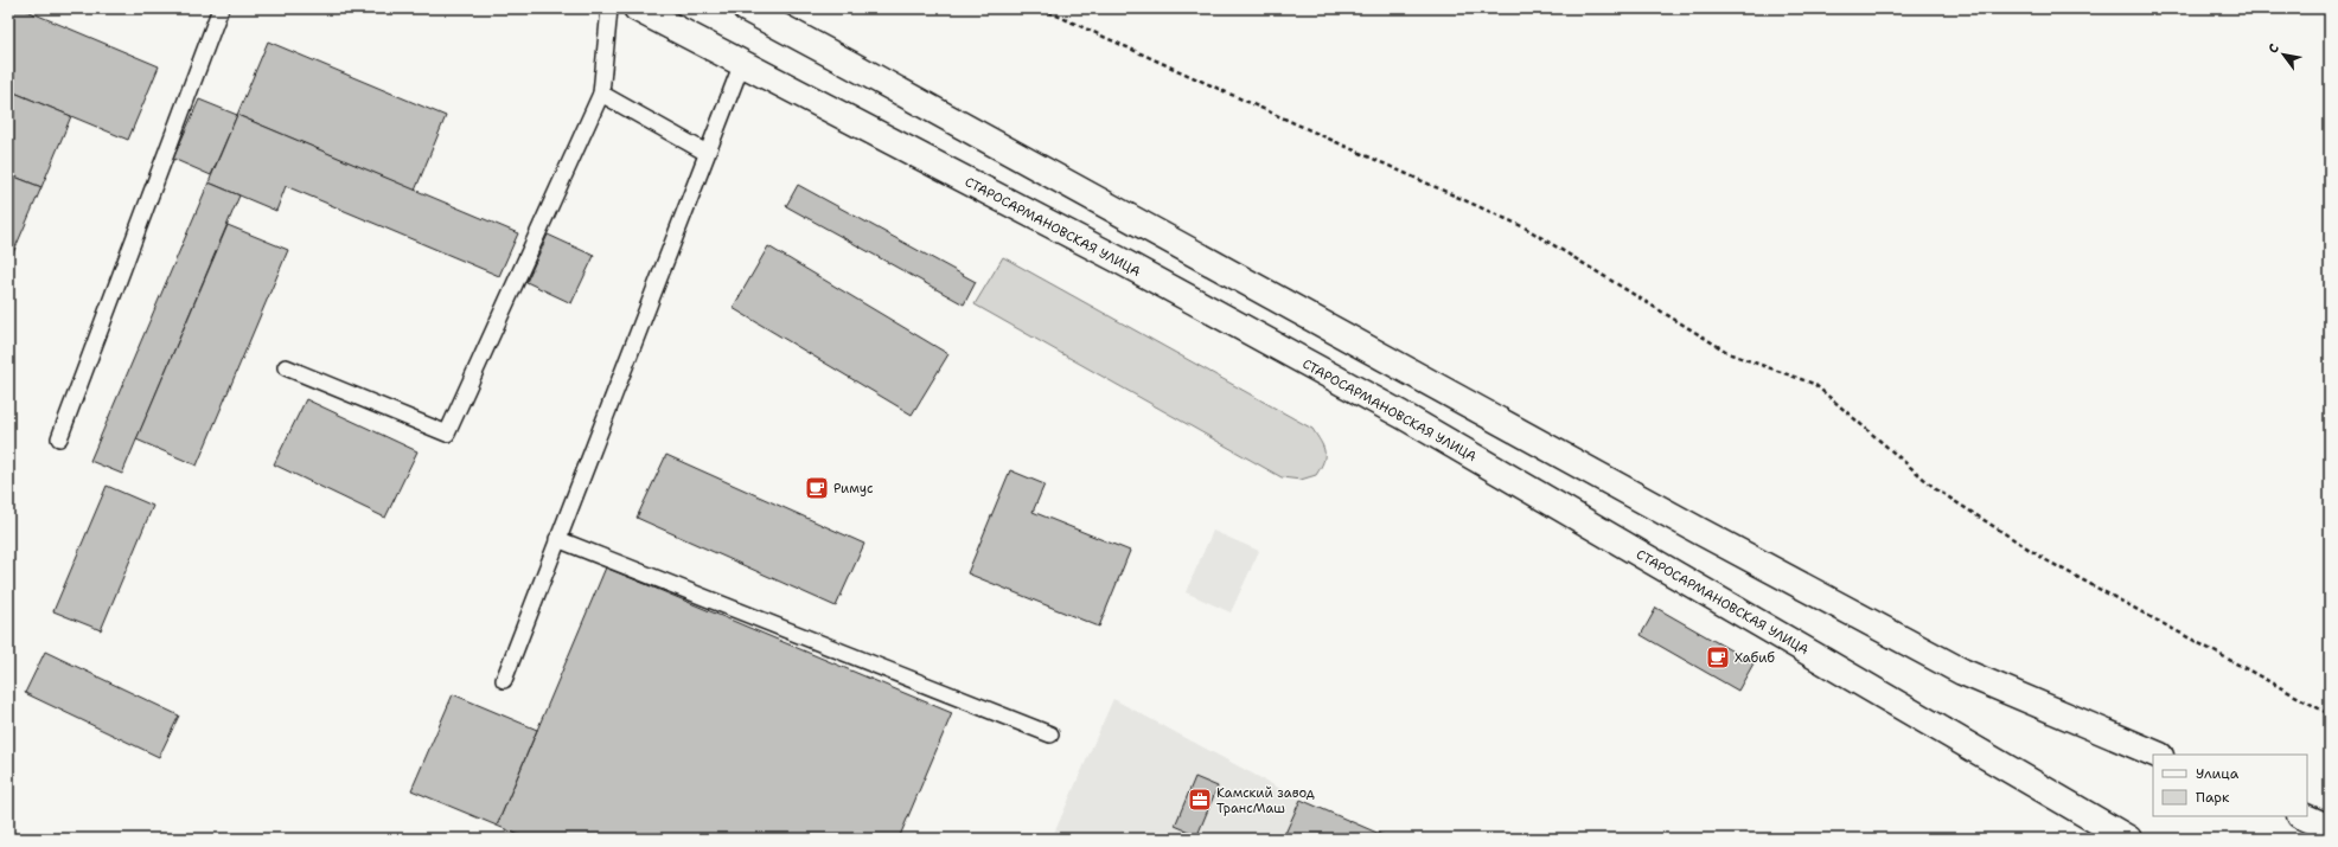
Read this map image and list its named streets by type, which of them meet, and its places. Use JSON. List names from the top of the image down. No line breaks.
{"streets":{"main road":["СТАРОСАРМАНОВСКАЯ УЛИЦА"]},"places":{"cafe":["Римус","Хабиб"],"office":["Камский завод ТрансМаш"]},"legend":["Улица","Парк"],"north":"top left"}
